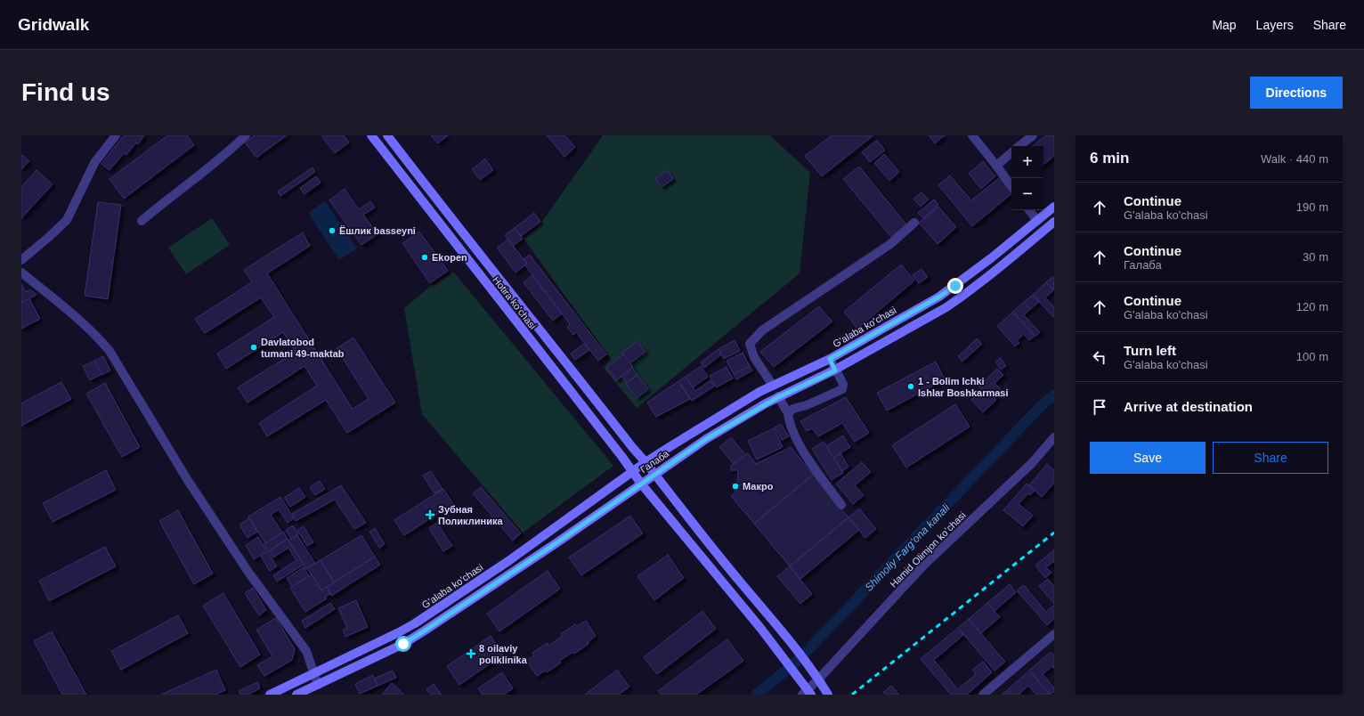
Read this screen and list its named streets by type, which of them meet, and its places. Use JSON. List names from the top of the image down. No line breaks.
{"streets":{"main road":["Hotira ko'chasi","G'alaba ko'chasi","Галаба"],"street":["Hamid Olimjon koʻchasi"]},"crossings":[["Hotira ko'chasi","G'alaba ko'chasi"],["Hotira ko'chasi","Галаба"],["Hotira ko'chasi","Hamid Olimjon koʻchasi"],["G'alaba ko'chasi","Галаба"]],"water":["Shimoliy Fargʻona kanali"],"places":{"other":["Ёшлик basseyni","Ekopen","Davlatobod tumani 49-maktab","1 - Bolim Ichki Ishlar Boshkarmasi","Макро"],"health":["Зубная Поликлиника","8 oilaviy poliklinika"]},"page":{"header":"Gridwalk","nav":["Map","Layers","Share"],"buttons":["Directions",["Save","Share"]],"title":"Find us","heading":["6 min","Walk · 440 m"],"map_buttons":["+","−"],"list":[["Continue","G'alaba ko'chasi","190 m"],["Continue","Галаба","30 m"],["Continue","G'alaba ko'chasi","120 m"],["Turn left","G'alaba ko'chasi","100 m"],"Arrive at destination"]}}
